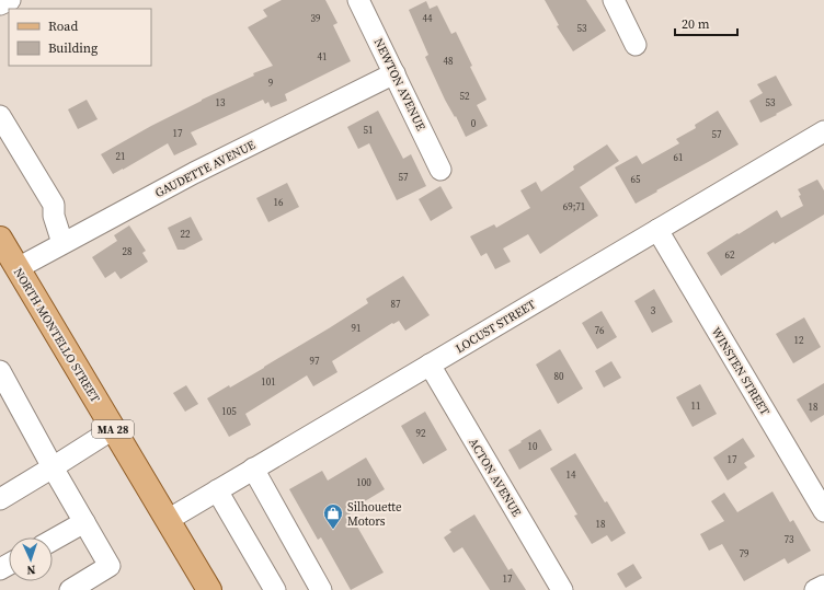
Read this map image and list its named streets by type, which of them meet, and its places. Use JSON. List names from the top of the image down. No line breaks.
{"streets":{"main road":["NORTH MONTELLO STREET","MA 28"],"street":["NEWTON AVENUE","GAUDETTE AVENUE","LOCUST STREET","WINSTEN STREET","ACTON AVENUE"]},"crossings":[["NEWTON AVENUE","GAUDETTE AVENUE"],["GAUDETTE AVENUE","NORTH MONTELLO STREET"],["LOCUST STREET","NORTH MONTELLO STREET"],["LOCUST STREET","WINSTEN STREET"],["LOCUST STREET","ACTON AVENUE"]],"places":{"shop":["Silhouette Motors"]},"house_numbers":["39","44","53","41","48","9","52","13","53","0","51","17","57","21","61","57","65","16","69;71","22","28","62","87","3","91","76","12","97","80","101","11","18","105","92","10","17","14","100","18","73","79","17"],"legend":["Road","Building"],"scale_bar":"20 m","north":"bottom"}
